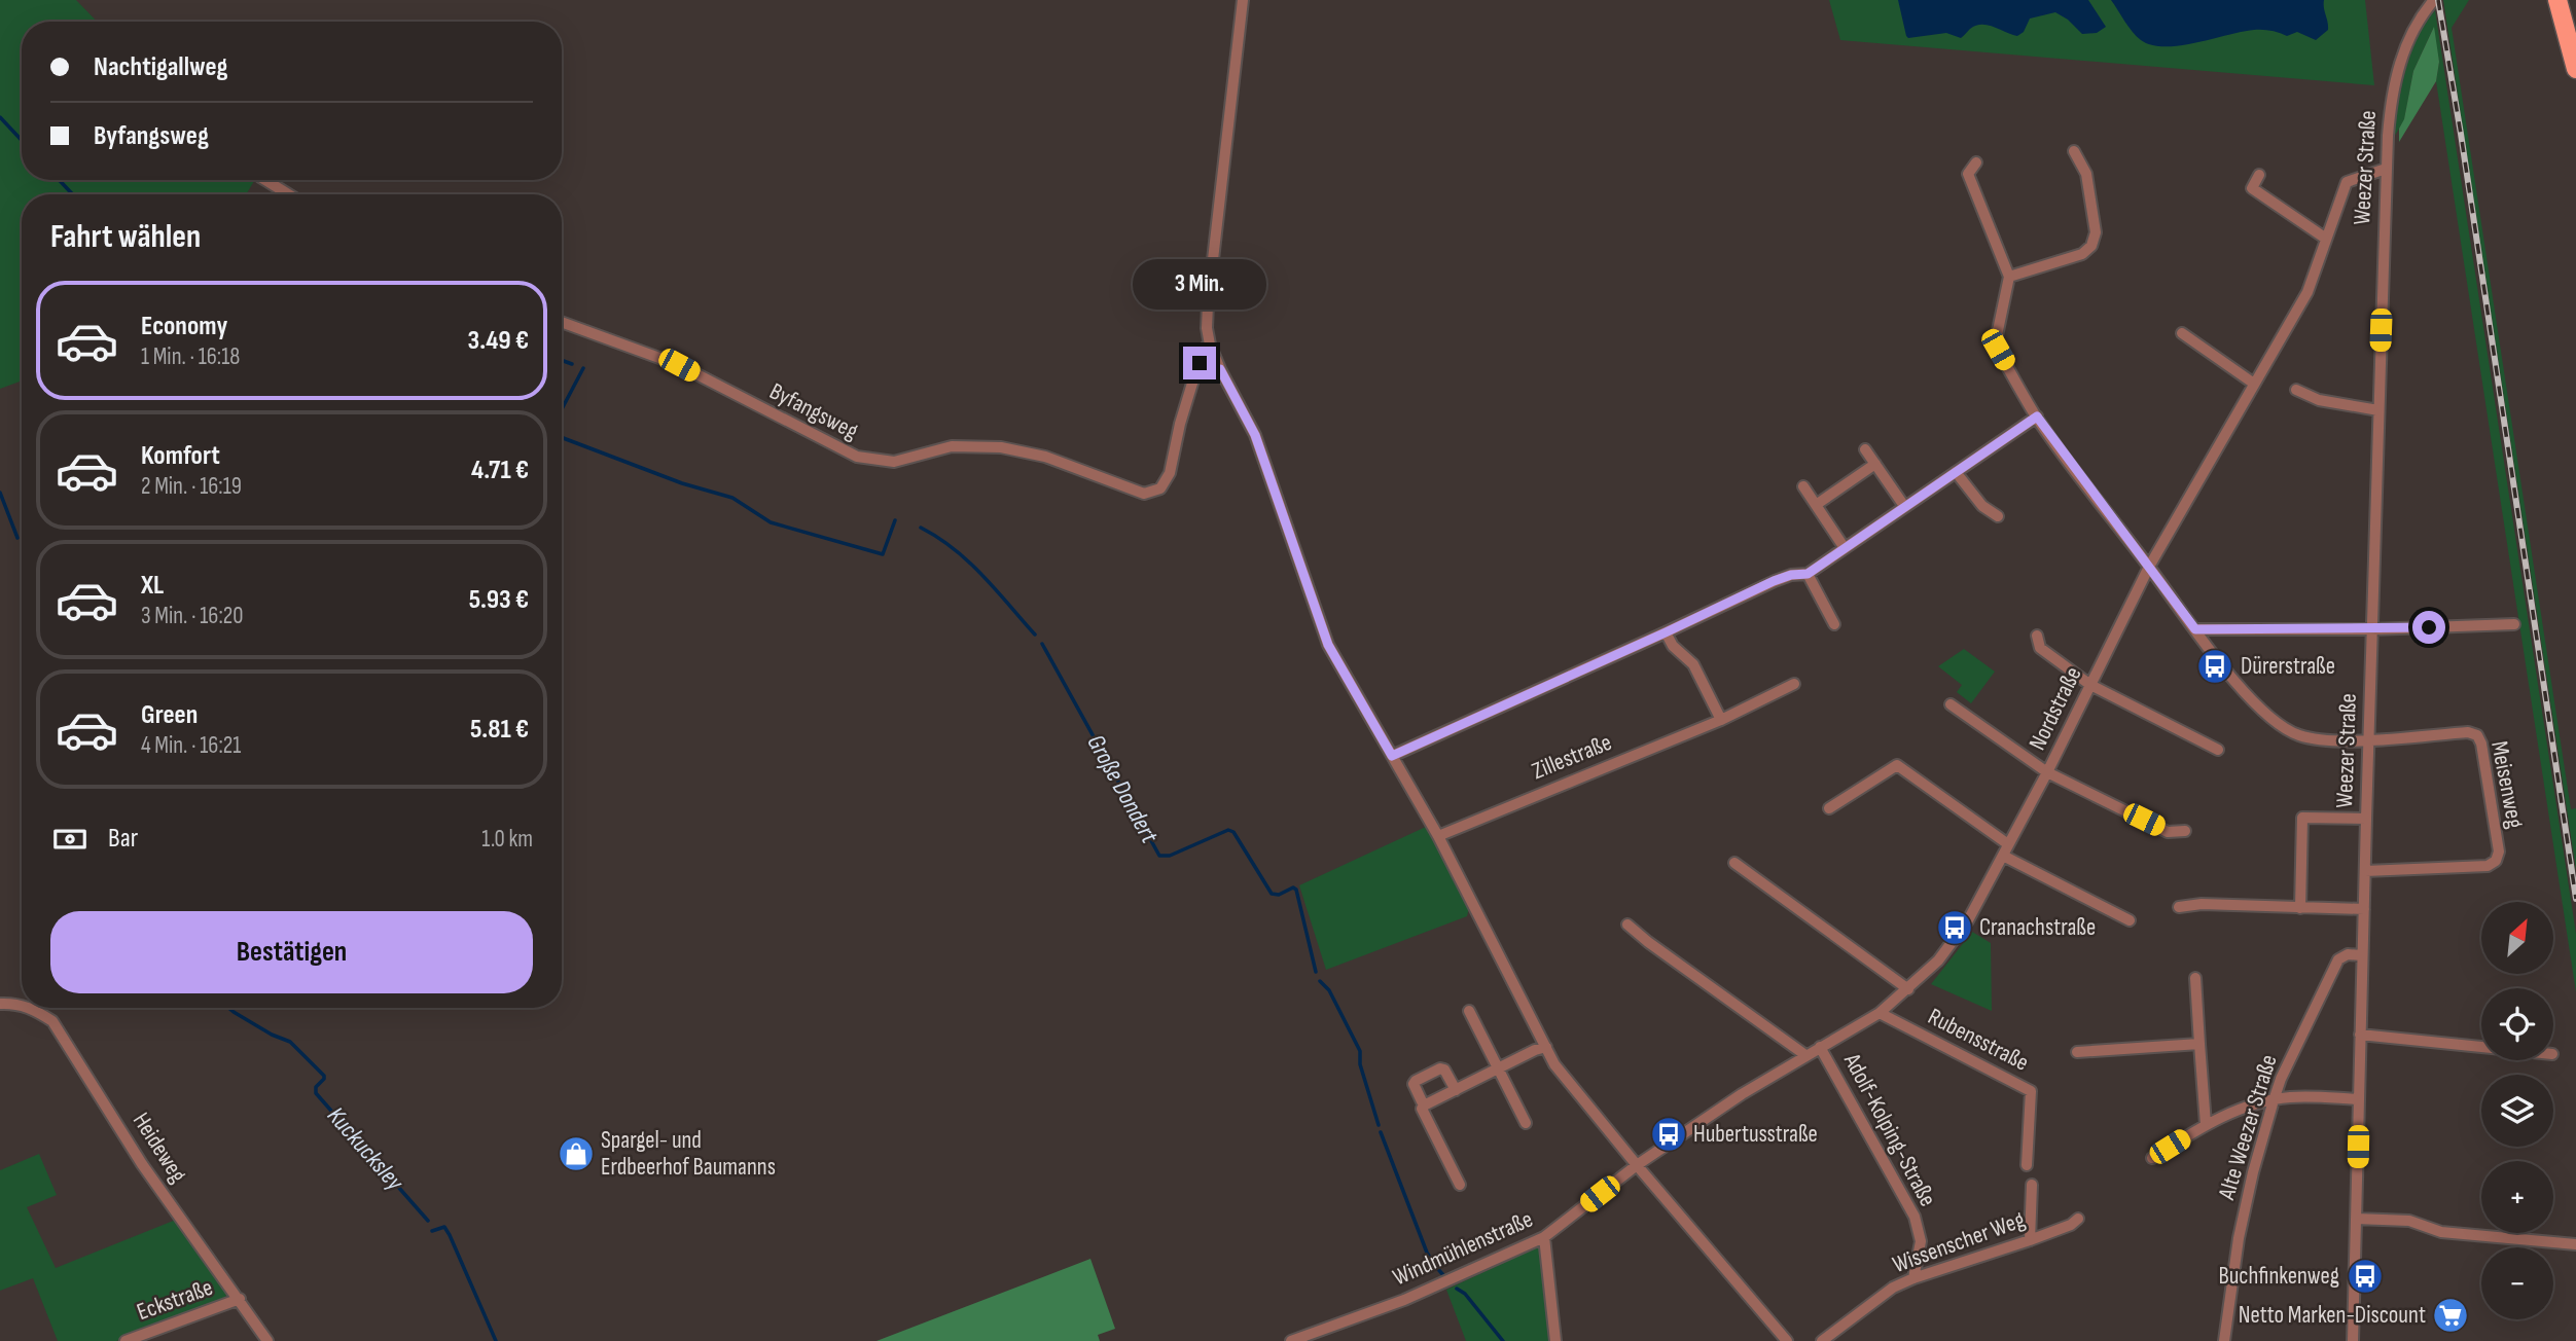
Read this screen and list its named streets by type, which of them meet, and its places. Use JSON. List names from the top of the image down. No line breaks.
{"streets":{"street":["Weezer Straße","Byfangsweg","Nordstraße","Zillestraße","Meisenweg","Rubensstraße","Alte Weezer Straße","Adolf-Kolping-Straße","Heideweg","Wissenscher Weg","Windmühlenstraße","Eckstraße"]},"crossings":[["Weezer Straße","Nordstraße"],["Weezer Straße","Meisenweg"],["Weezer Straße","Alte Weezer Straße"],["Nordstraße","Rubensstraße"],["Nordstraße","Adolf-Kolping-Straße"],["Nordstraße","Windmühlenstraße"],["Adolf-Kolping-Straße","Wissenscher Weg"],["Heideweg","Eckstraße"]],"water":["Große Dondert","Kuckucksley"],"places":{"bus stop":["Dürerstraße","Cranachstraße","Hubertusstraße","Buchfinkenweg"],"shop":["Spargel- und Erdbeerhof Baumanns"],"supermarket":["Netto Marken-Discount"]},"north":"top right","page":{"banner":["Nachtigallweg","Byfangsweg"],"heading":"Fahrt wählen","bubble":"3 Min.","list":[{"name":"Economy","note":"1 Min. · 16:18","value":"3.49 €"},{"name":"Komfort","note":"2 Min. · 16:19","value":"4.71 €"},{"name":"XL","note":"3 Min. · 16:20","value":"5.93 €"},{"name":"Green","note":"4 Min. · 16:21","value":"5.81 €"}],"pay":["Bar","1.0 km"],"buttons":"Bestätigen","map_buttons":["+","−"]}}
